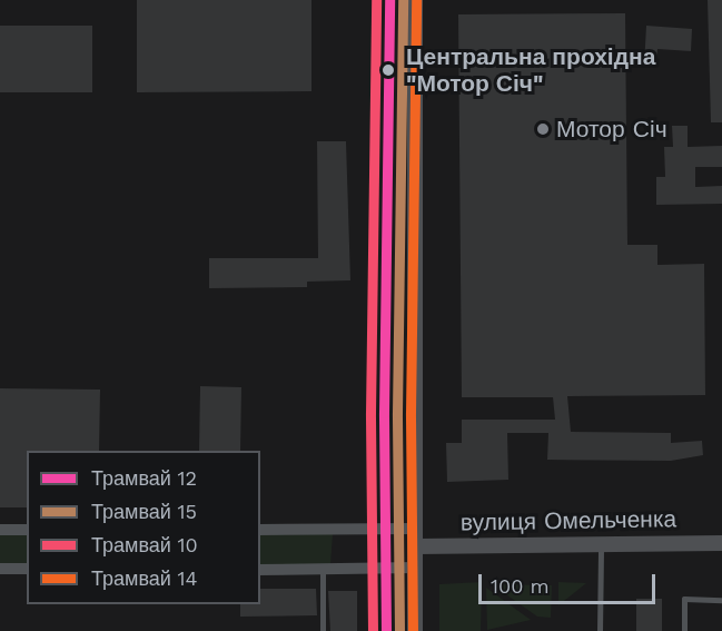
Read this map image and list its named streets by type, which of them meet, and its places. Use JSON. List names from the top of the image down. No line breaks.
{"streets":{"main road":["вулиця Омельченка"]},"places":["Центральна прохідна \"Мотор Січ\"","Мотор Січ"],"lines":["tram line 12","tram line 15","tram line 10","tram line 14"],"legend":["Трамвай 12","Трамвай 15","Трамвай 10","Трамвай 14"],"scale_bar":"100 m"}
